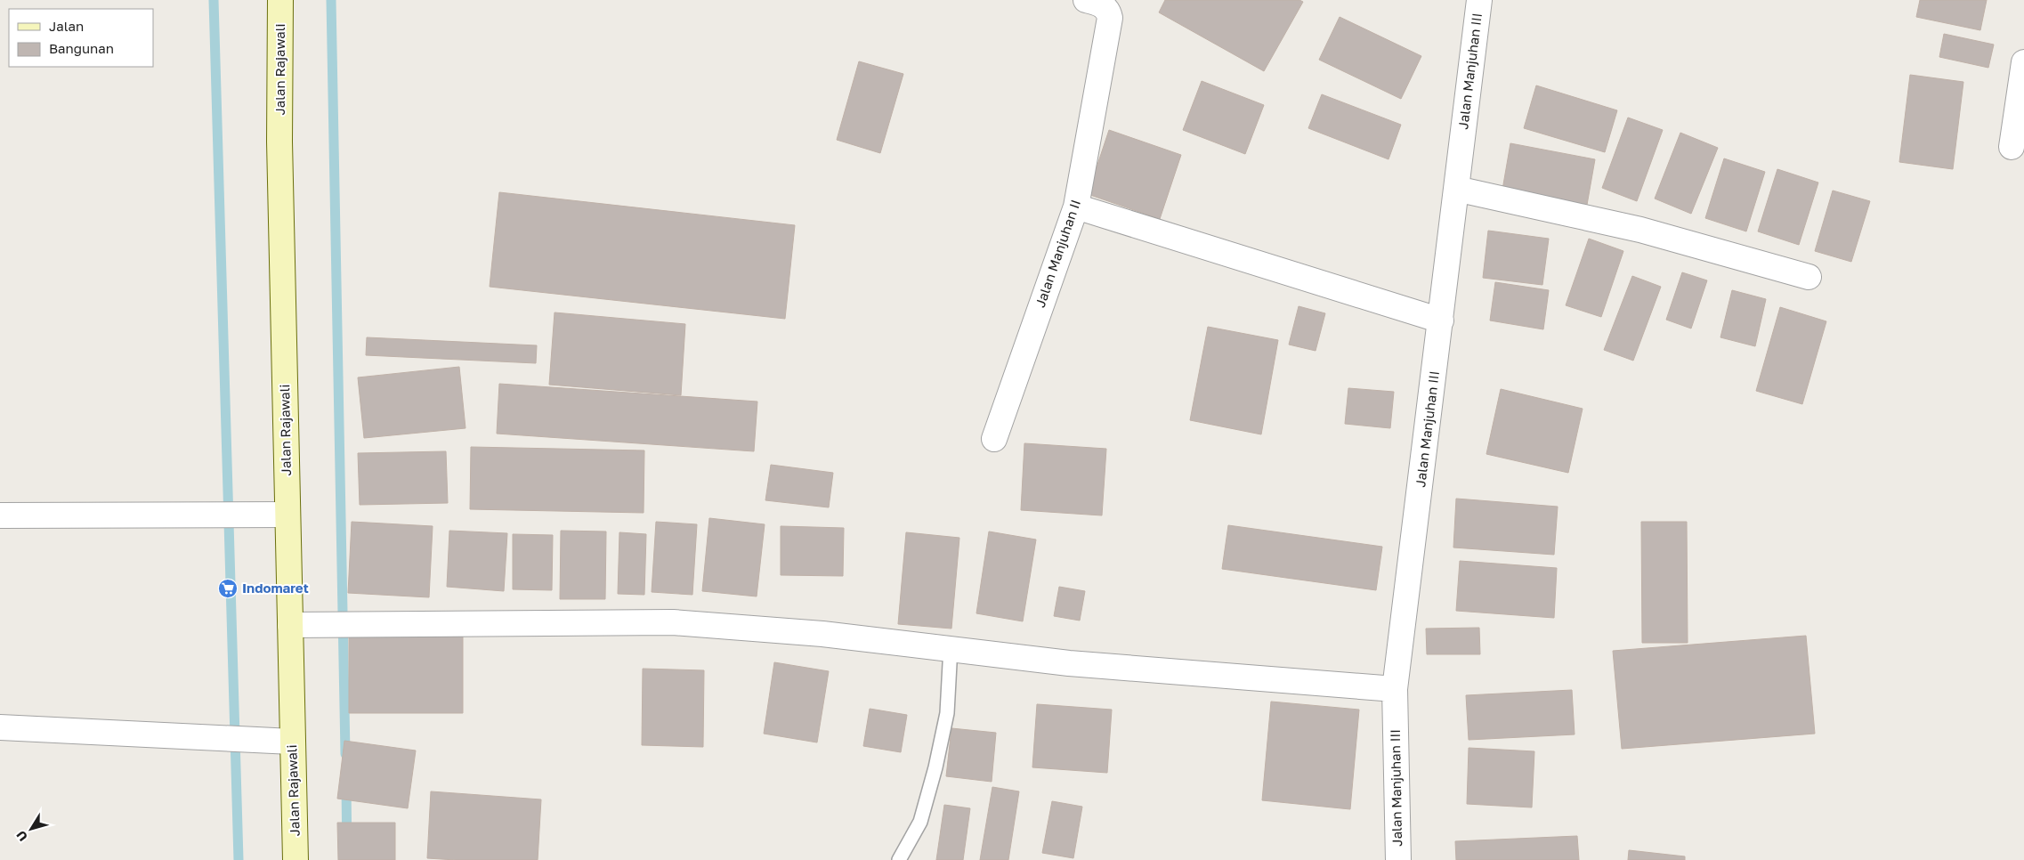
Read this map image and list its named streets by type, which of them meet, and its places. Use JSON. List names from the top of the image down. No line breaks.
{"streets":{"main road":["Jalan Rajawali"],"street":["Jalan Manjuhan III","Jalan Manjuhan II"]},"places":{"supermarket":["Indomaret"]},"legend":["Jalan","Bangunan"],"north":"bottom left"}
